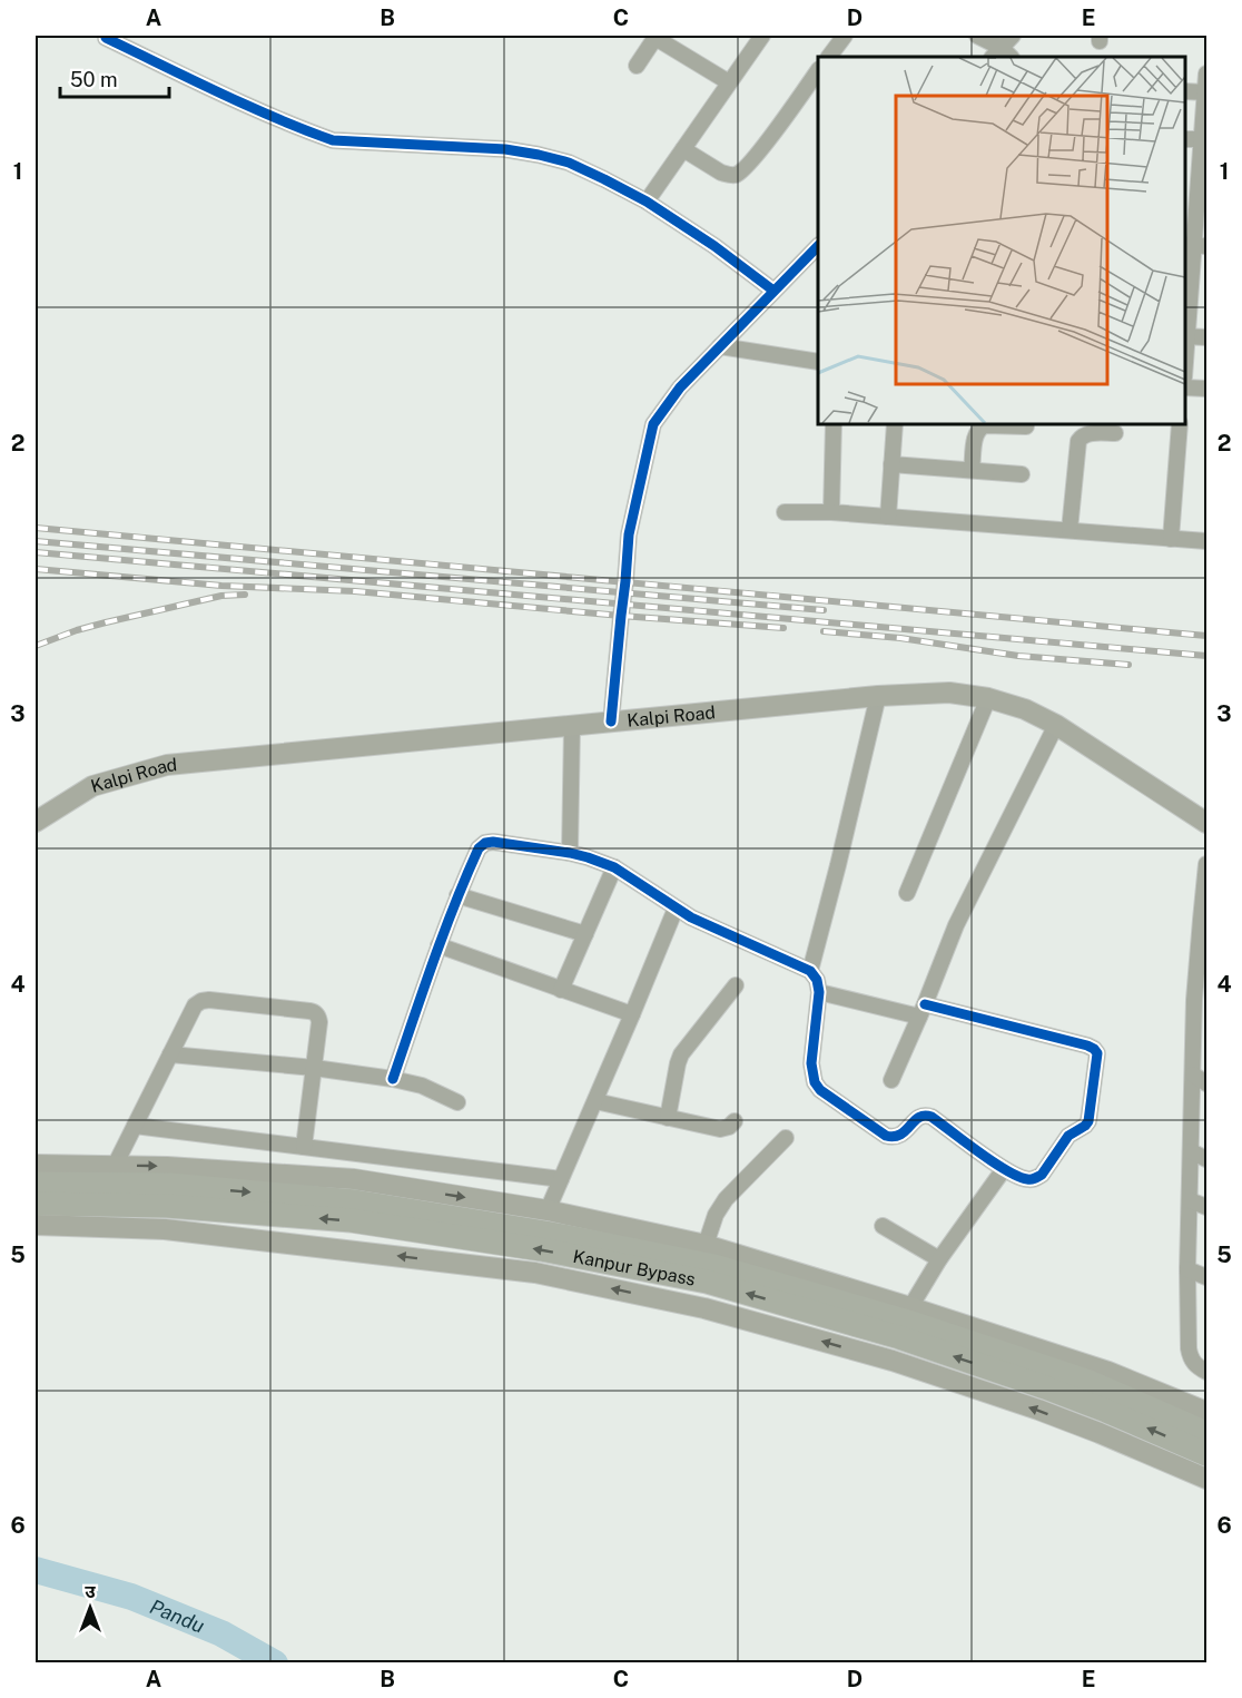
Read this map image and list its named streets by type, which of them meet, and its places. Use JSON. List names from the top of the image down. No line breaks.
{"streets":{"highway":["Kanpur Bypass"],"main road":["Kalpi Road"]},"water":["Pandu"],"scale_bar":"50 m","north":"top","grid":{"columns":["A","B","C","D","E"],"rows":["1","2","3","4","5","6"]}}
